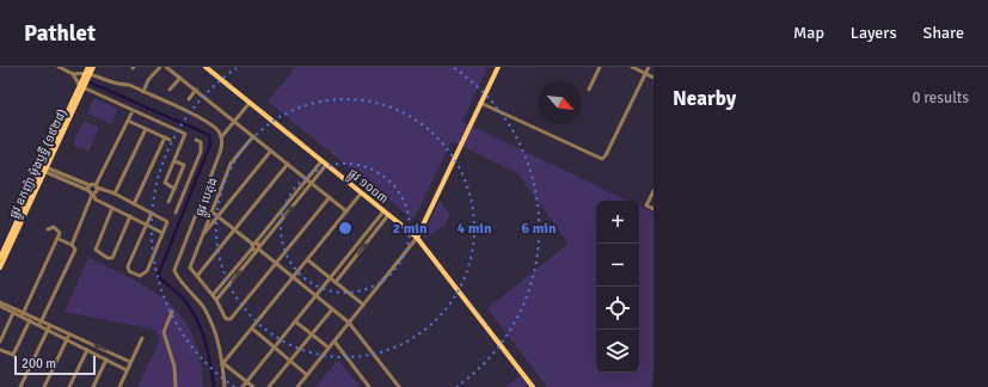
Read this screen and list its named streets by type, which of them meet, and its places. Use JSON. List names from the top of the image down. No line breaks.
{"streets":{"main road":["ផ្លូវ ឧកញ៉ា ម៉ុងឫទ្ធី (១៩២៨)","ផ្លូវ ១០០៣"],"street":["ផ្លូវ បេតុង"]},"scale_bar":"200 m","north":"bottom right","page":{"header":"Pathlet","nav":["Map","Layers","Share"],"heading":["Nearby","0 results"],"map_buttons":["+","−"],"scale":"200 m"},"rings":["2 min","4 min","6 min"]}
